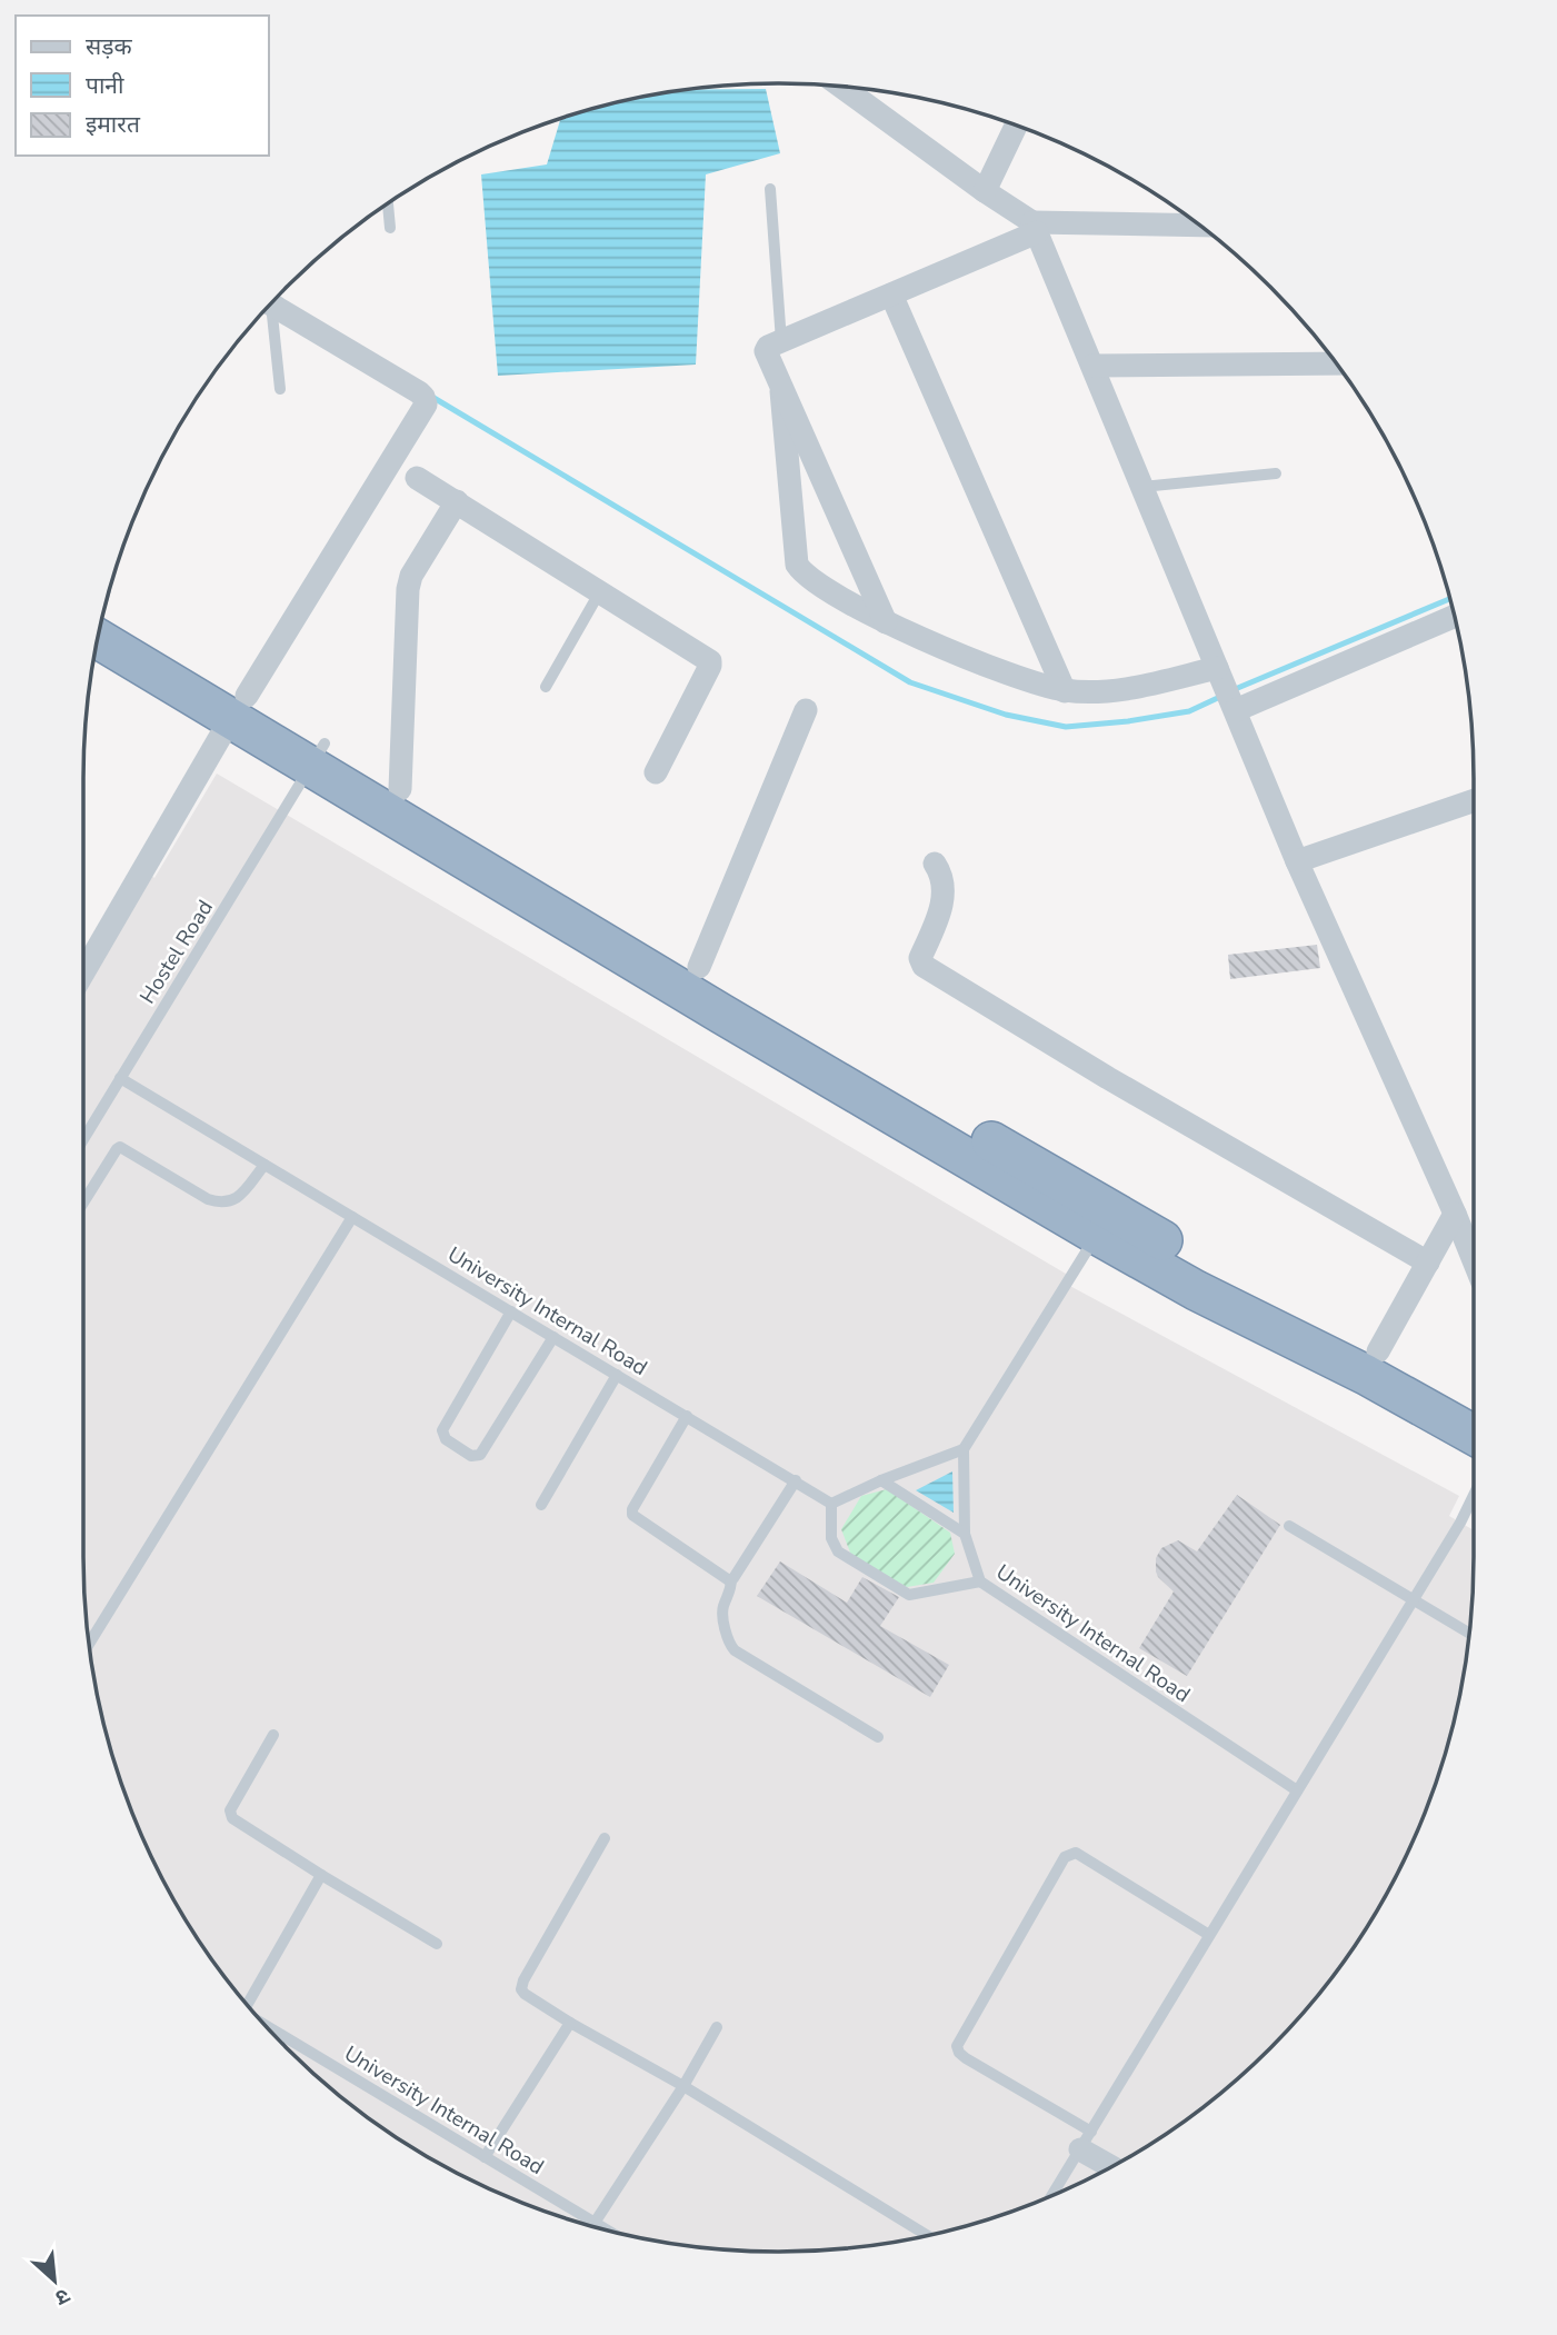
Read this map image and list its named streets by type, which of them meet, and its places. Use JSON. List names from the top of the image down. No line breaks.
{"streets":{"lane":["Hostel Road","University Internal Road"]},"crossings":[["Hostel Road","University Internal Road"]],"legend":["सड़क","पानी","इमारत"],"north":"bottom right"}
